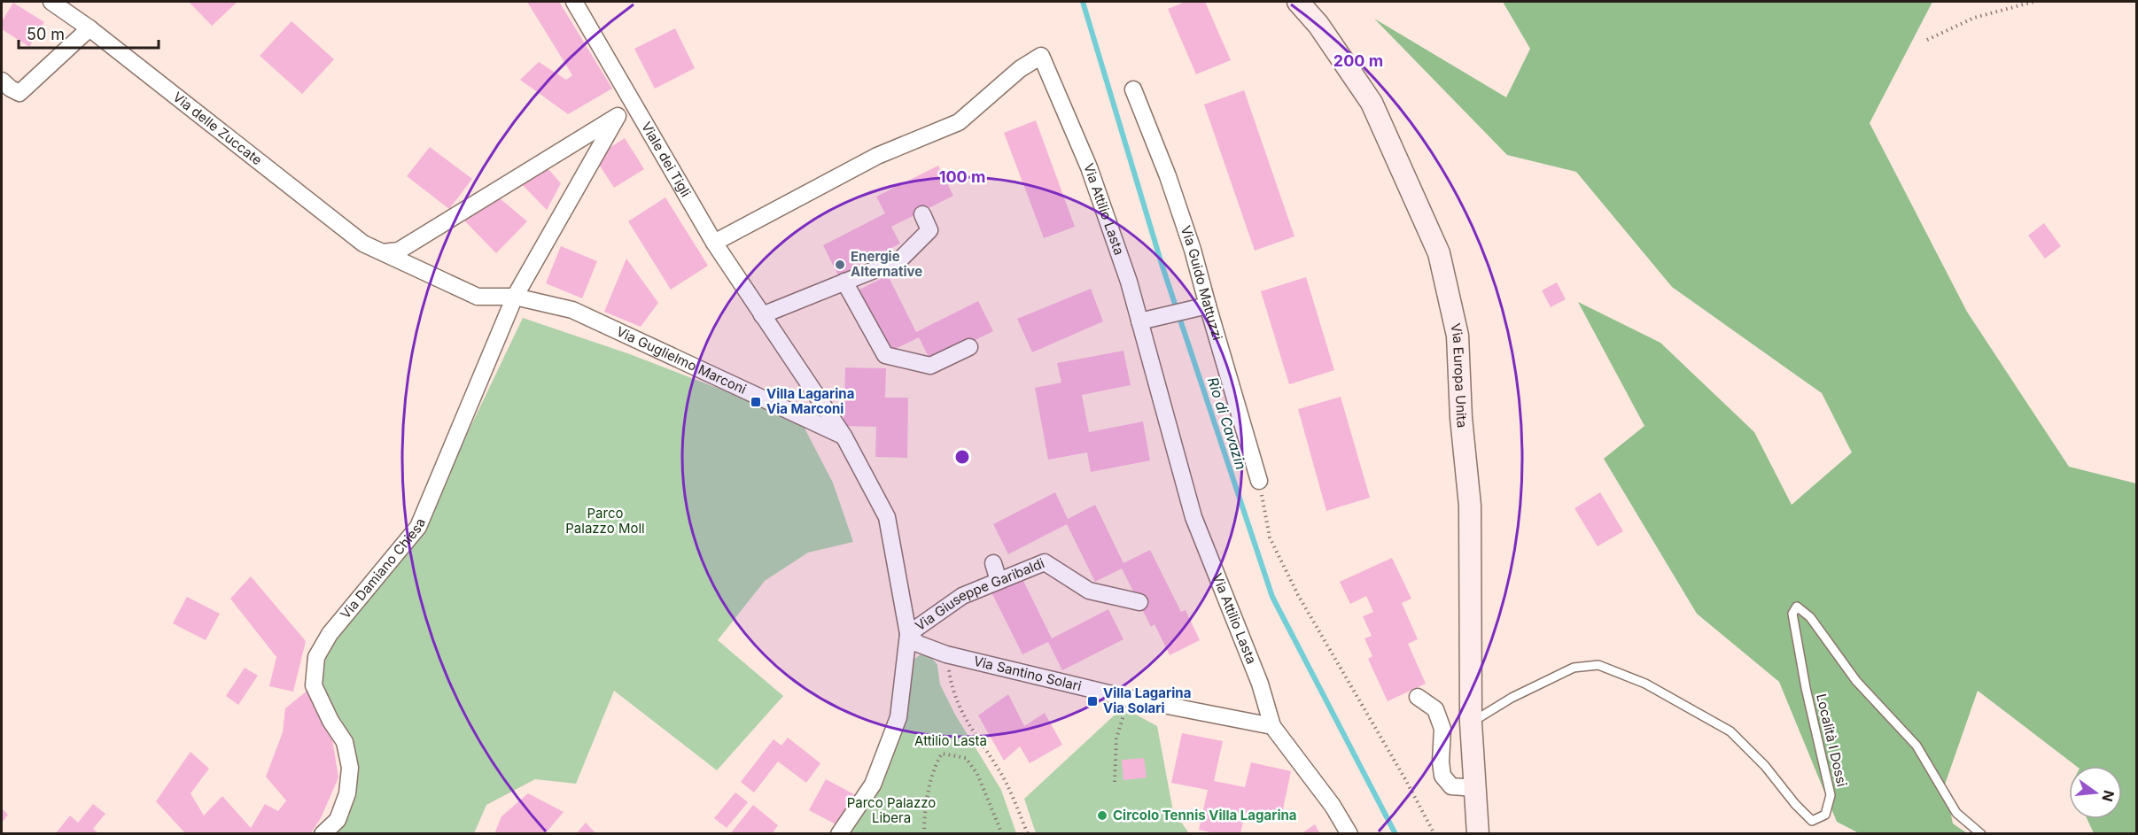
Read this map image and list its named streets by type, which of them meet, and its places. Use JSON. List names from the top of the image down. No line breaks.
{"streets":{"main road":["Via Europa Unita"],"street":["Via delle Zuccate","Viale dei Tigli","Via Attilio Lasta","Via Guido Mattuzzi","Via Guglielmo Marconi","Via Damiano Chiesa","Via Giuseppe Garibaldi","Via Santino Solari"],"lane":["Località I Dossi"]},"crossings":[["Via delle Zuccate","Via Guglielmo Marconi"],["Viale dei Tigli","Via Attilio Lasta"],["Viale dei Tigli","Via Guglielmo Marconi"],["Viale dei Tigli","Via Giuseppe Garibaldi"],["Via Attilio Lasta","Via Santino Solari"],["Via Guglielmo Marconi","Via Damiano Chiesa"],["Via Guglielmo Marconi","Via Giuseppe Garibaldi"],["Via Europa Unita","Località I Dossi"],["Via Giuseppe Garibaldi","Via Santino Solari"]],"water":["Rio di Cavazin"],"parks":["Parco Palazzo Moll","Attilio Lasta","Parco Palazzo Libera"],"places":{"other":["Energie Alternative","Circolo Tennis Villa Lagarina"],"transit":["Villa Lagarina Via Marconi","Villa Lagarina Via Solari"]},"scale_bar":"50 m","north":"right","rings":["200 m","100 m"]}
